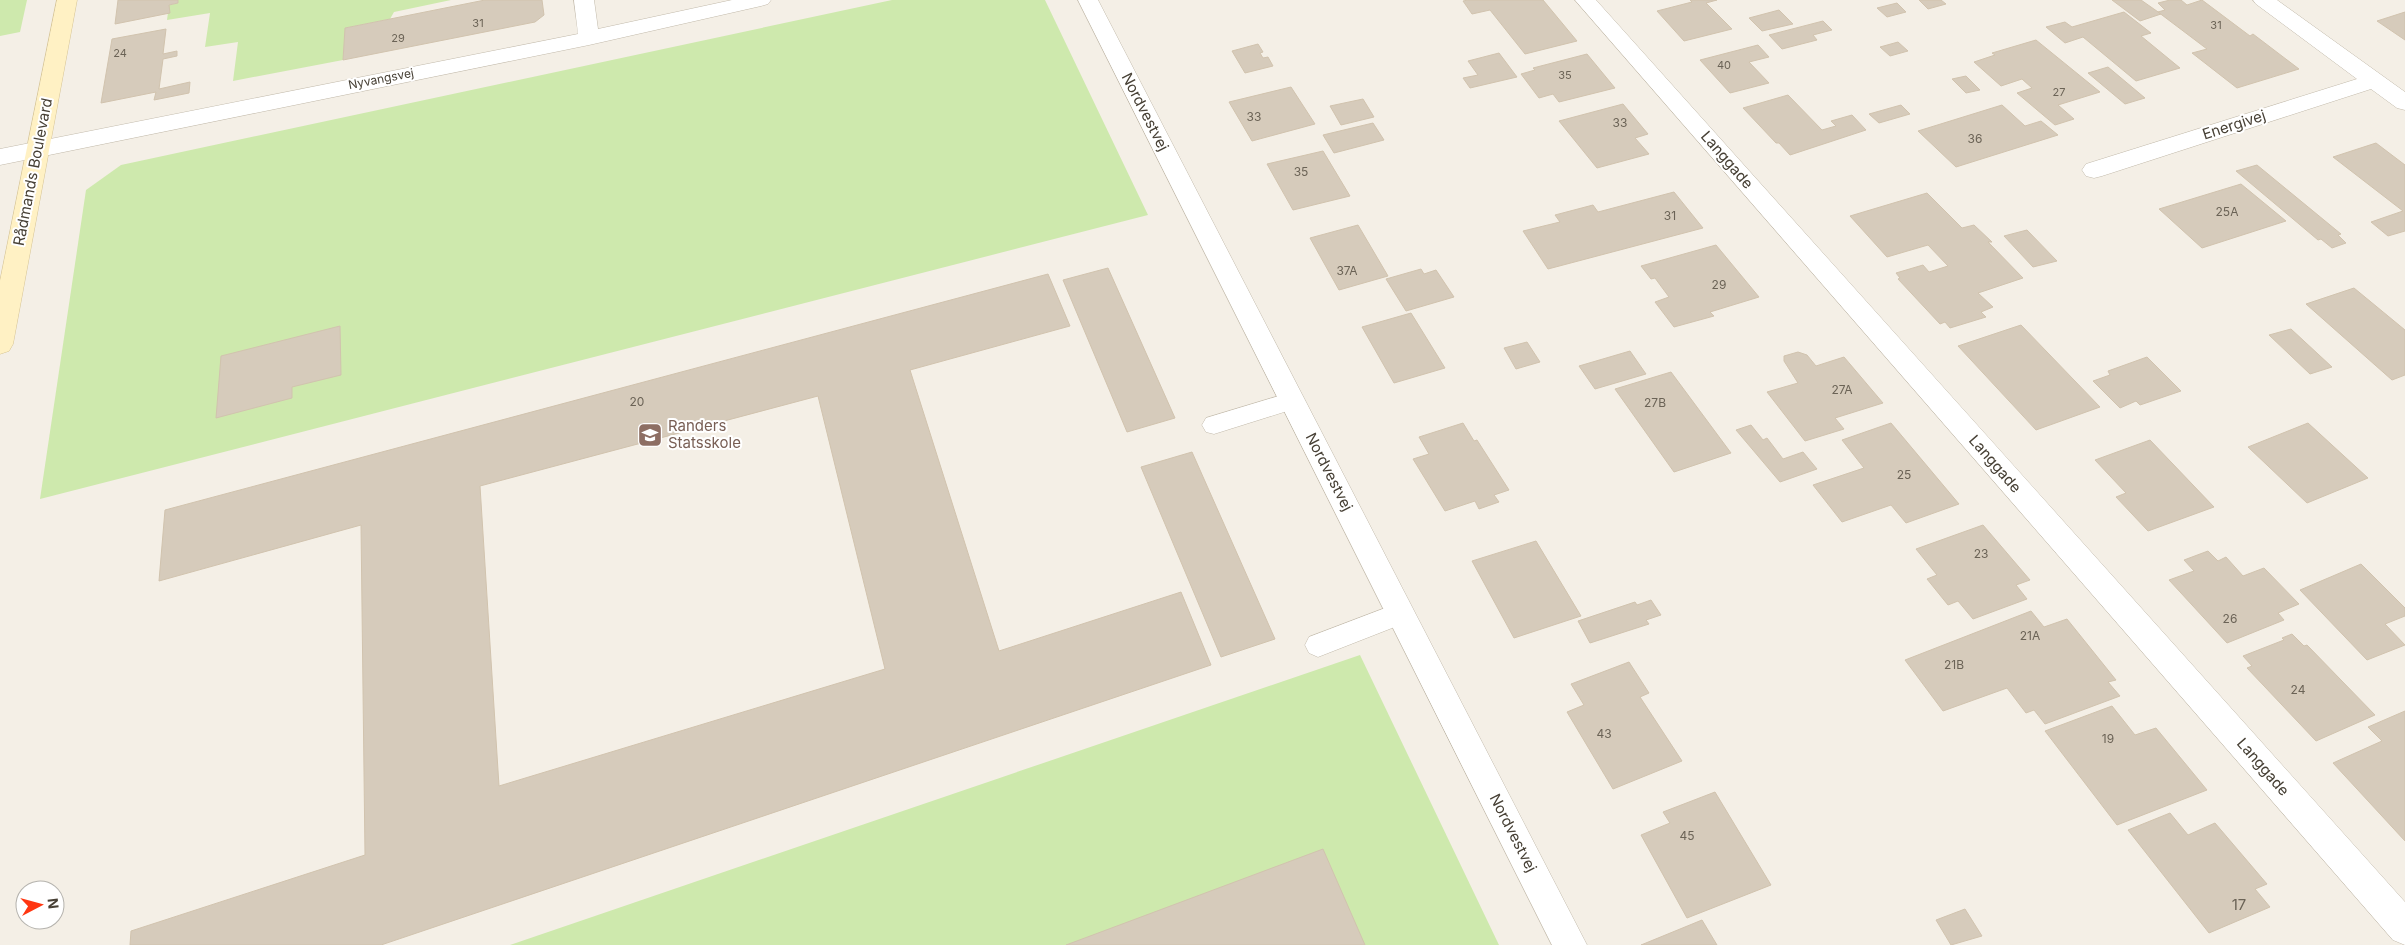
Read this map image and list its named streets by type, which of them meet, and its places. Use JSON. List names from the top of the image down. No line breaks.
{"streets":{"street":["Nyvangsvej","Nordvestvej","Energivej","Langgade","Rådmands Boulevard"]},"crossings":[["Nyvangsvej","Rådmands Boulevard"]],"places":{"school or university":["Randers Statsskole"]},"house_numbers":["31","31","29","24","40","35","27","33","33","36","35","25A","31","37A","29","27A","20","27B","25","23","26","21A","21B","24","43","19","45","17"],"north":"right"}
